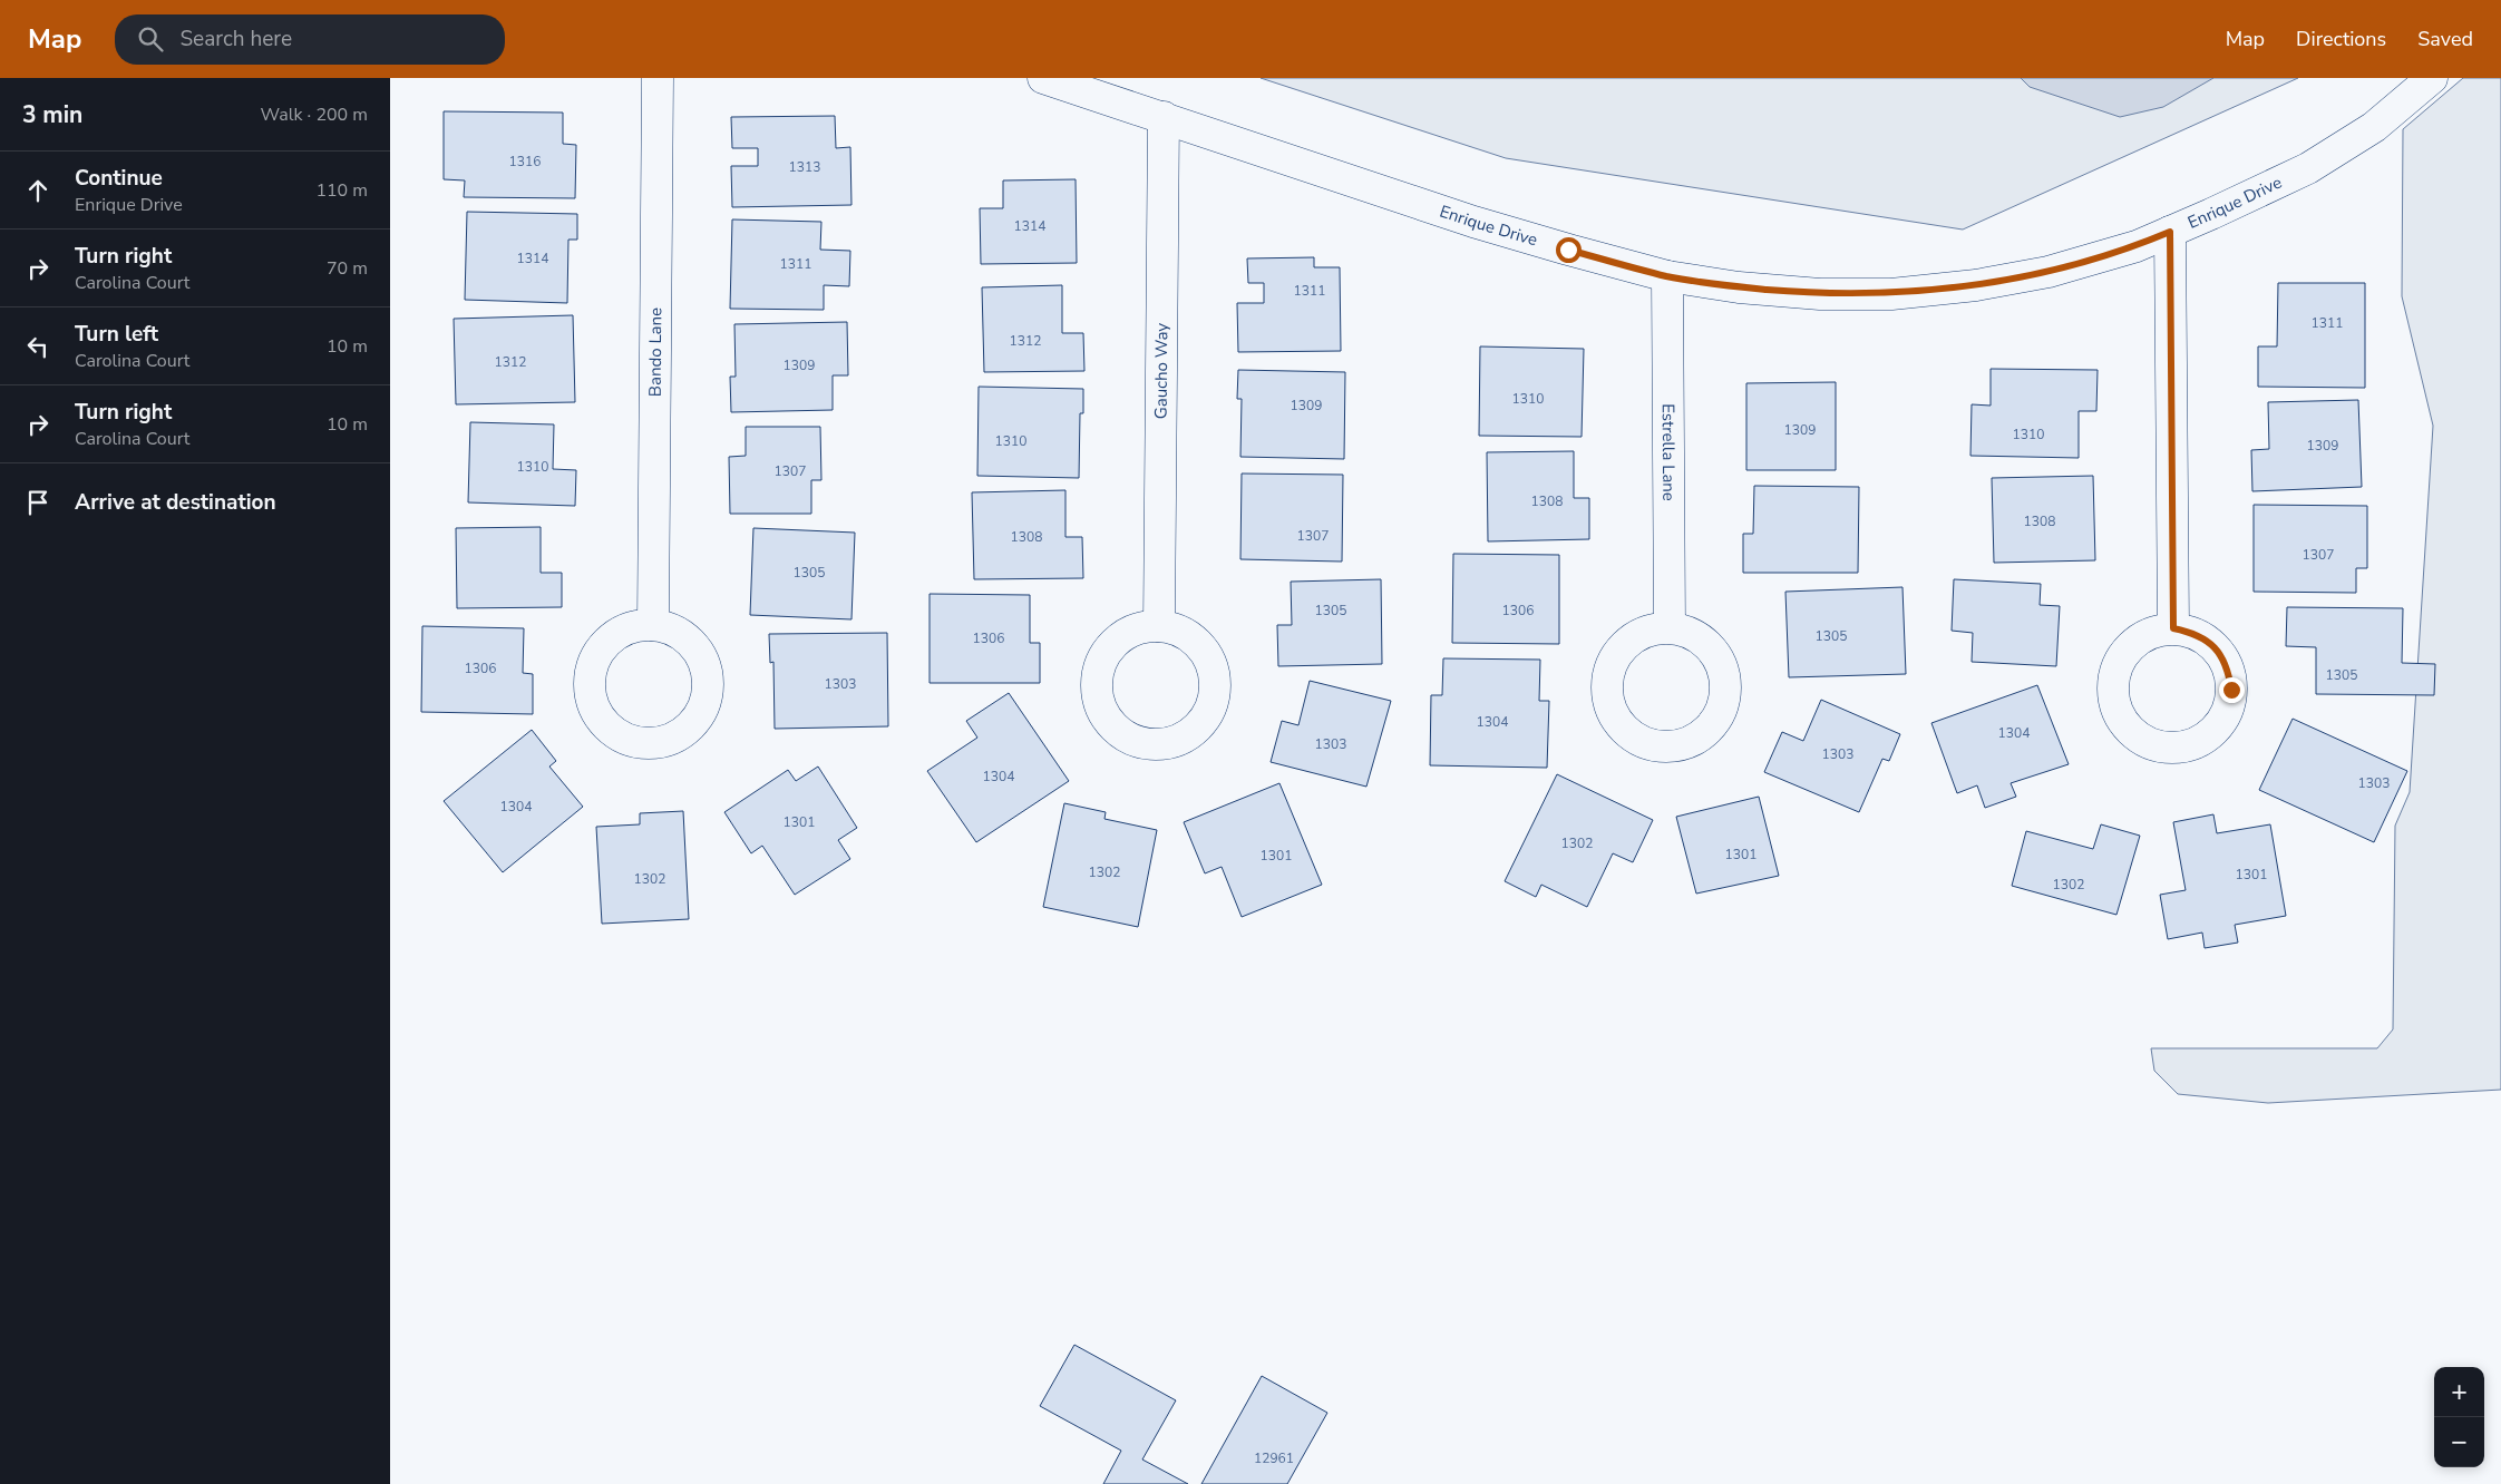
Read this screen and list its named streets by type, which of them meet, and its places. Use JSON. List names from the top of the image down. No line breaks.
{"streets":{"street":["Enrique Drive","Bando Lane","Gaucho Way","Estrella Lane"]},"crossings":[["Enrique Drive","Gaucho Way"],["Enrique Drive","Estrella Lane"]],"house_numbers":["1316","1313","1314","1314","1311","1311","1311","1312","1312","1309","1310","1309","1309","1310","1310","1309","1310","1307","1308","1308","1307","1308","1307","1305","1305","1306","1305","1306","1306","1305","1303","1304","1304","1303","1303","1304","1303","1304","1301","1302","1301","1301","1302","1301","1302","1302","12961"],"page":{"header":"Map","search":"Search here","nav":["Map","Directions","Saved"],"heading":["3 min","Walk · 200 m"],"list":[["Continue","Enrique Drive","110 m"],["Turn right","Carolina Court","70 m"],["Turn left","Carolina Court","10 m"],["Turn right","Carolina Court","10 m"],"Arrive at destination"],"map_buttons":["+","−"]}}
